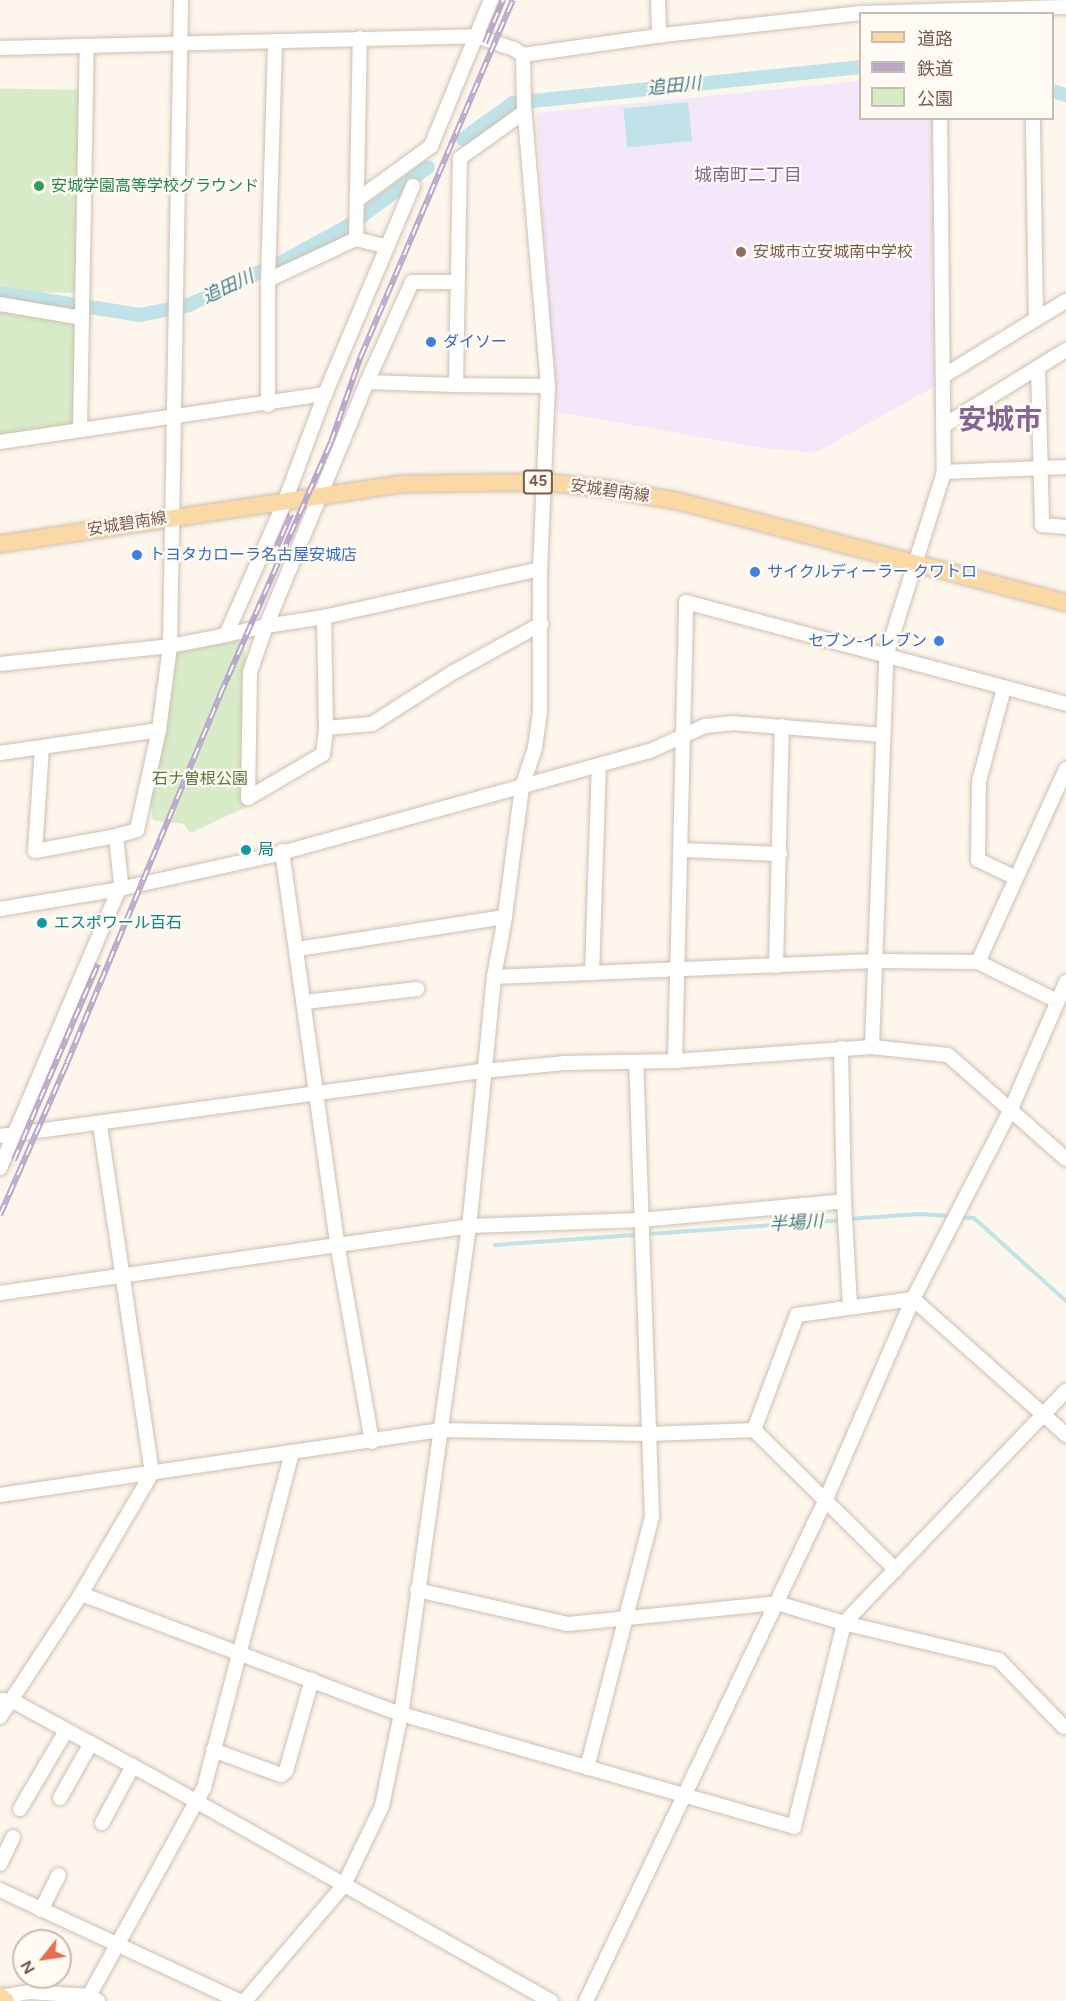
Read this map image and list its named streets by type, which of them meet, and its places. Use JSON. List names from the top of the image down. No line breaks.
{"streets":{"main road":["45","安城碧南線"]},"districts":["城南町二丁目","安城市"],"water":["追田川","半場川"],"parks":["石ナ曽根公園"],"places":["安城学園高等学校グラウンド","安城市立安城南中学校","ダイソー","トヨタカローラ名古屋安城店","サイクルディーラー クワトロ","セブン-イレブン","局","エスポワール百石"],"legend":["道路","鉄道","公園"],"north":"bottom left"}
